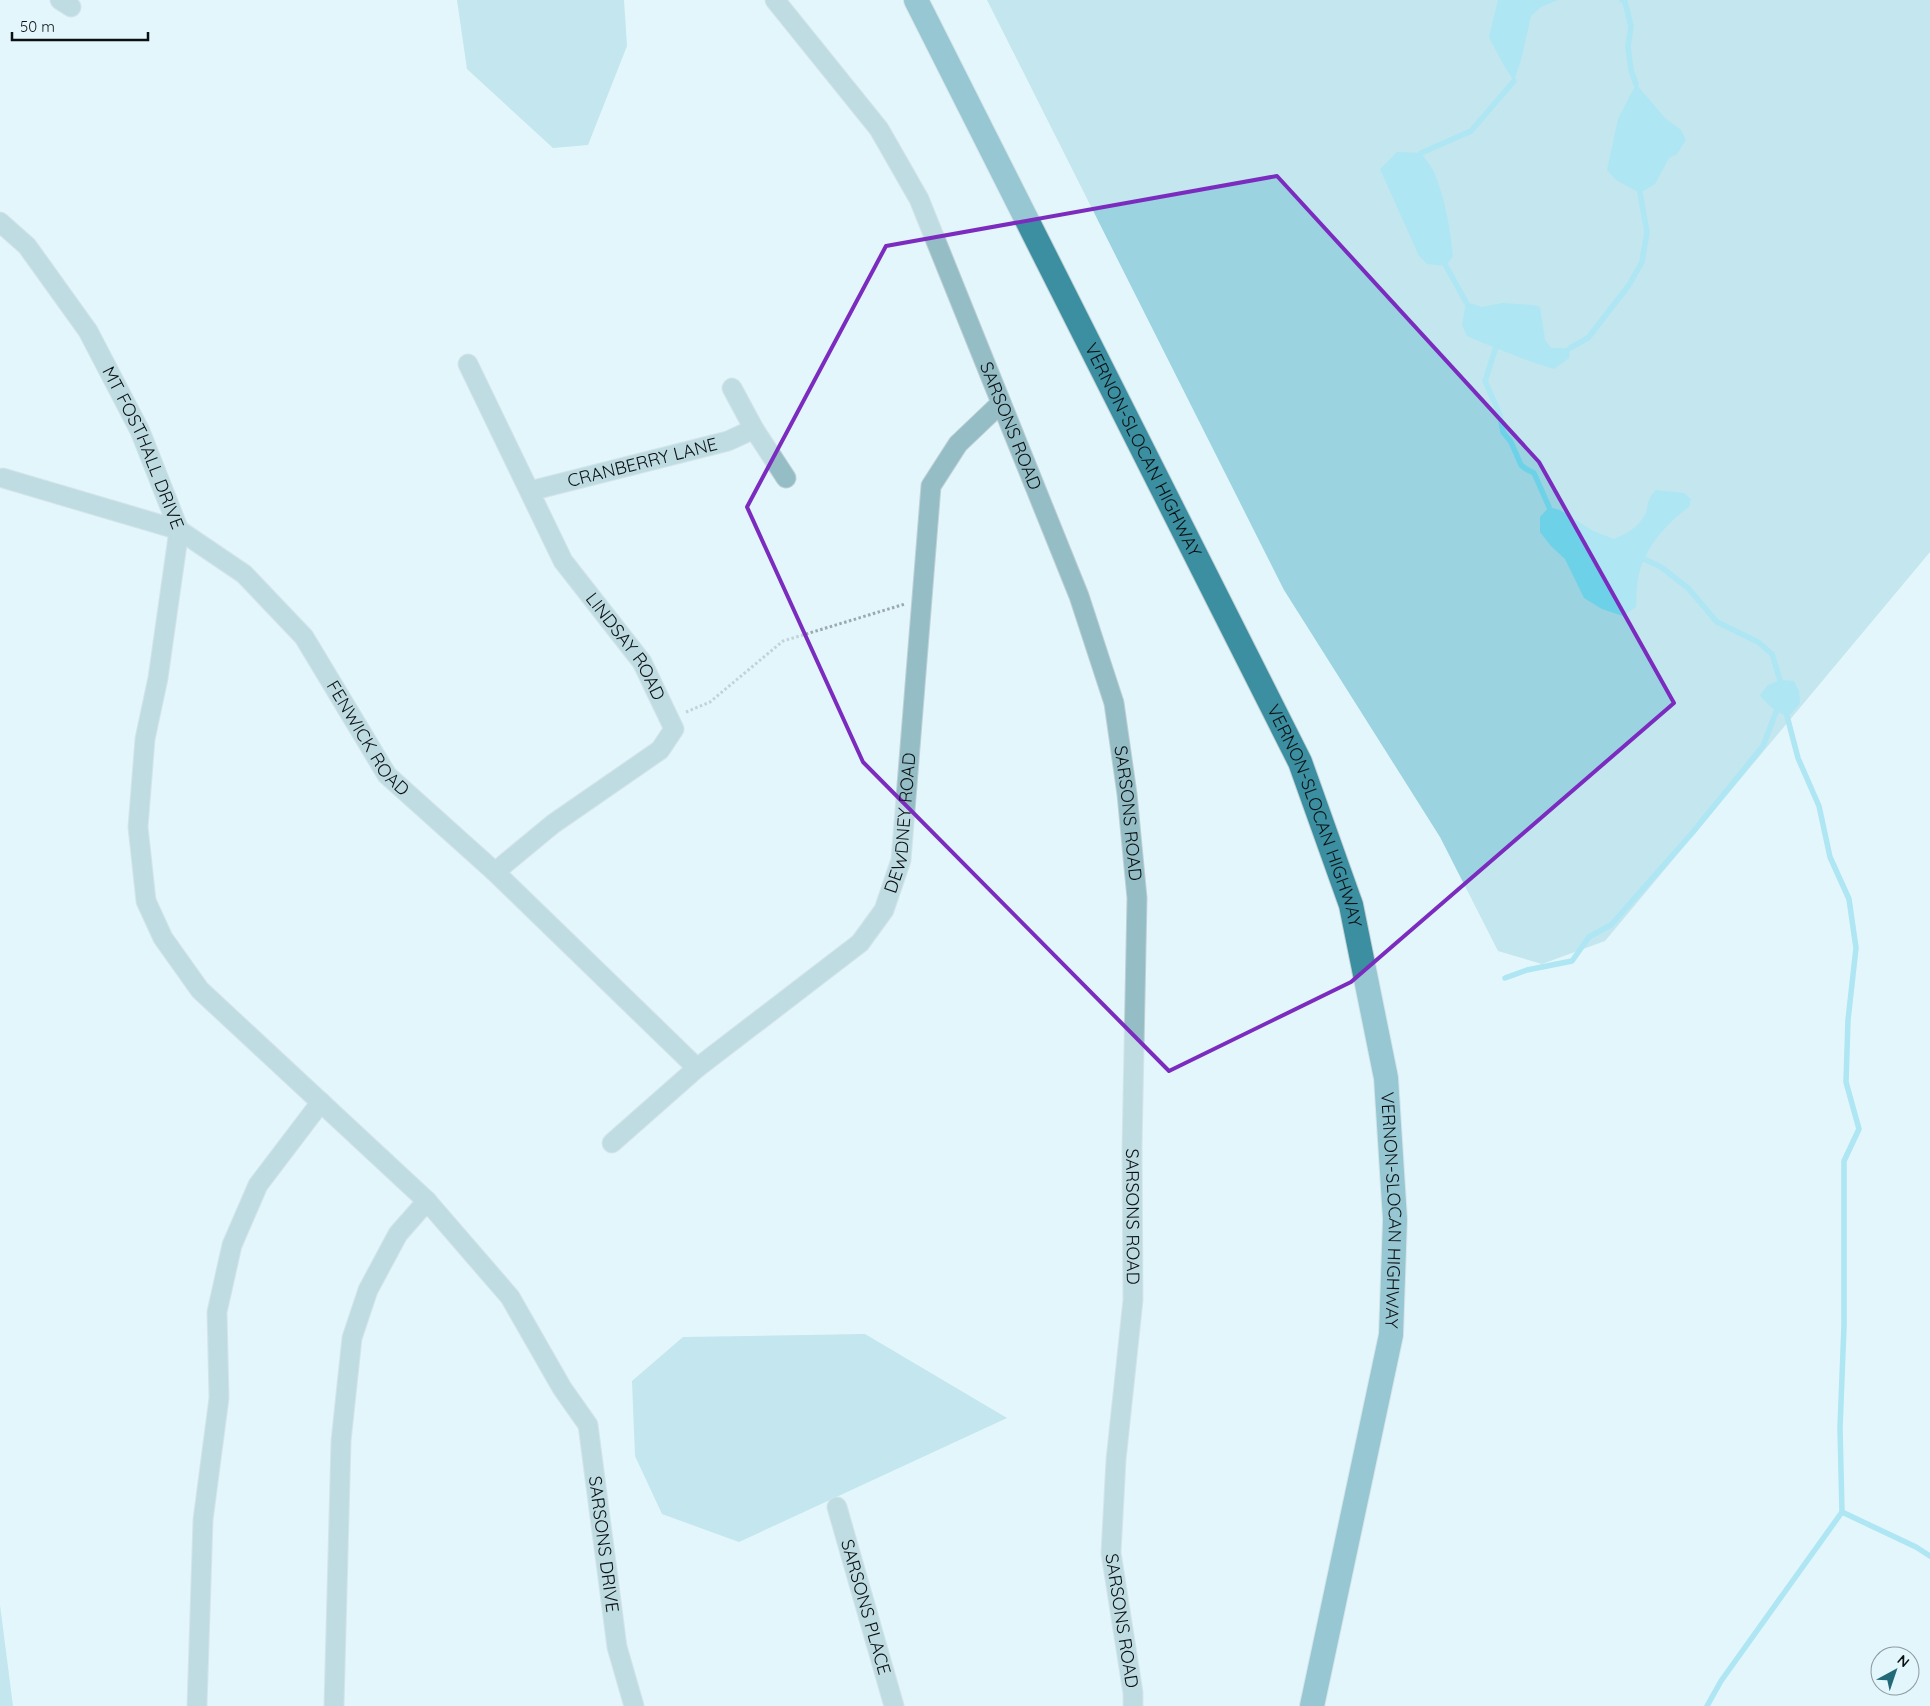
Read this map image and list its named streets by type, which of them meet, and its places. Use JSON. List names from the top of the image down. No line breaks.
{"streets":{"main road":["VERNON-SLOCAN HIGHWAY"],"street":["SARSONS ROAD","MT FOSTHALL DRIVE","CRANBERRY LANE","LINDSAY ROAD","FENWICK ROAD","DEWDNEY ROAD","SARSONS DRIVE","SARSONS PLACE"]},"crossings":[["SARSONS ROAD","DEWDNEY ROAD"],["MT FOSTHALL DRIVE","FENWICK ROAD"],["MT FOSTHALL DRIVE","SARSONS DRIVE"],["CRANBERRY LANE","LINDSAY ROAD"],["FENWICK ROAD","DEWDNEY ROAD"]],"scale_bar":"50 m","north":"top right"}
